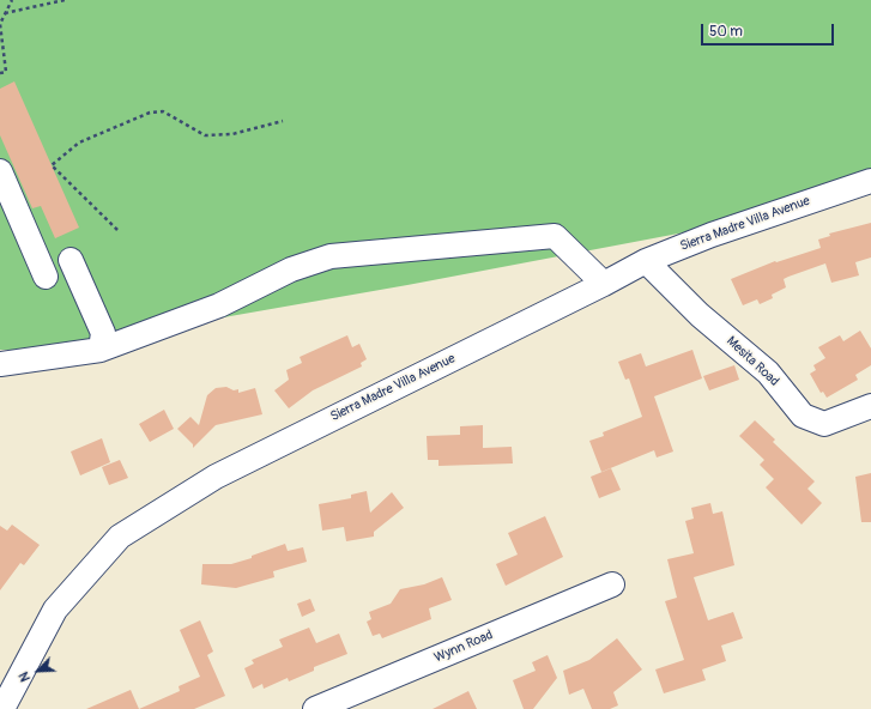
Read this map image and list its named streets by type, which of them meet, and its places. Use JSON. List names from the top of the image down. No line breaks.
{"streets":{"street":["Sierra Madre Villa Avenue","Mesita Road","Wynn Road"]},"crossings":[["Sierra Madre Villa Avenue","Mesita Road"]],"scale_bar":"50 m","north":"bottom left"}
